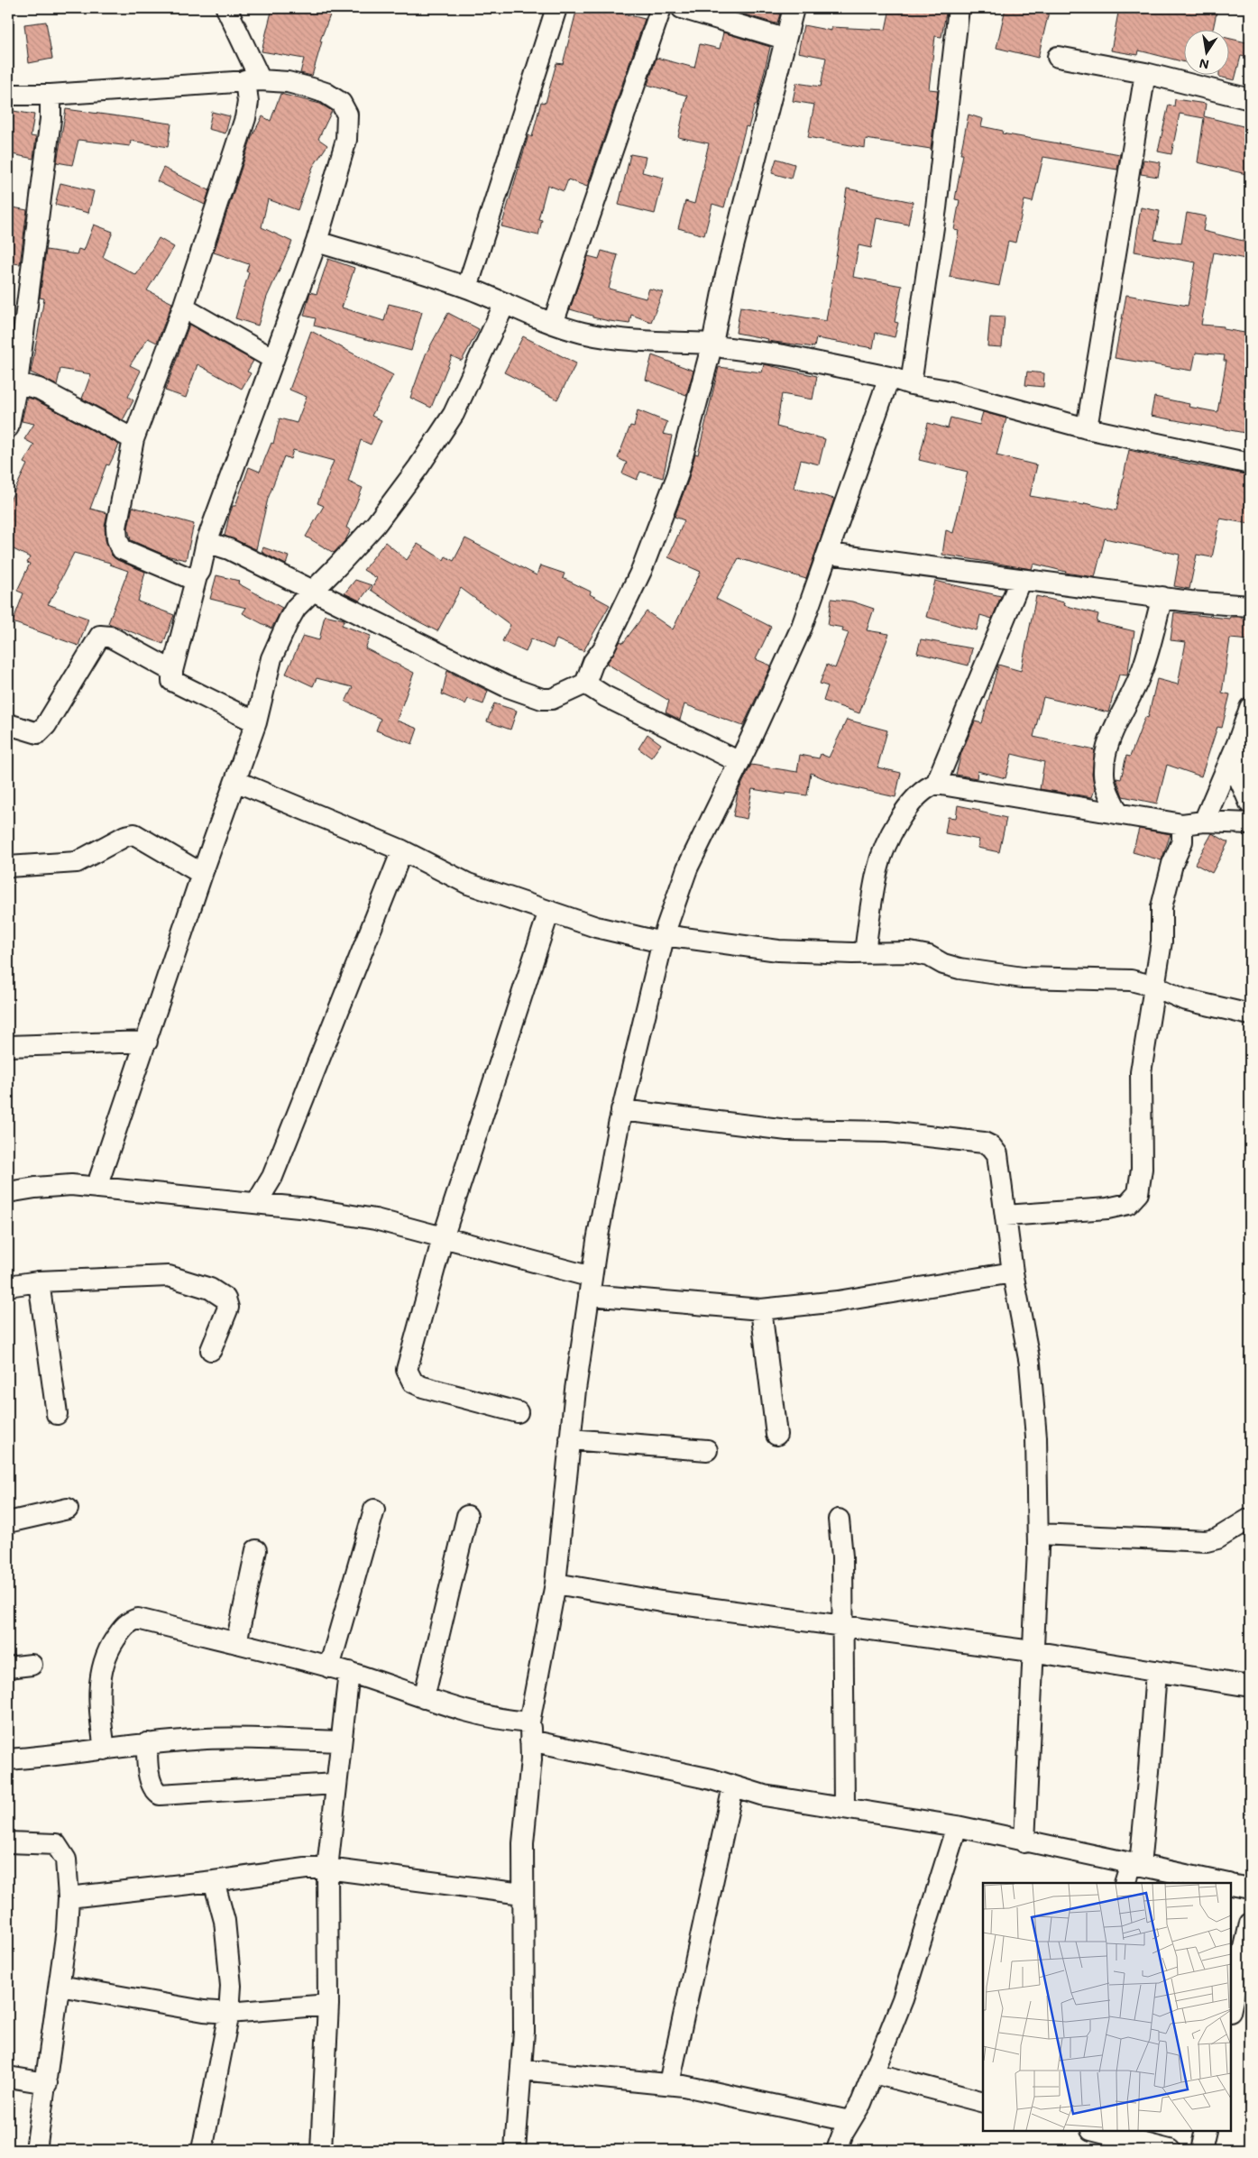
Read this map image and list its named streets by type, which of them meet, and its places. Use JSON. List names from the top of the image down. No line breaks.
{"north":"bottom"}
